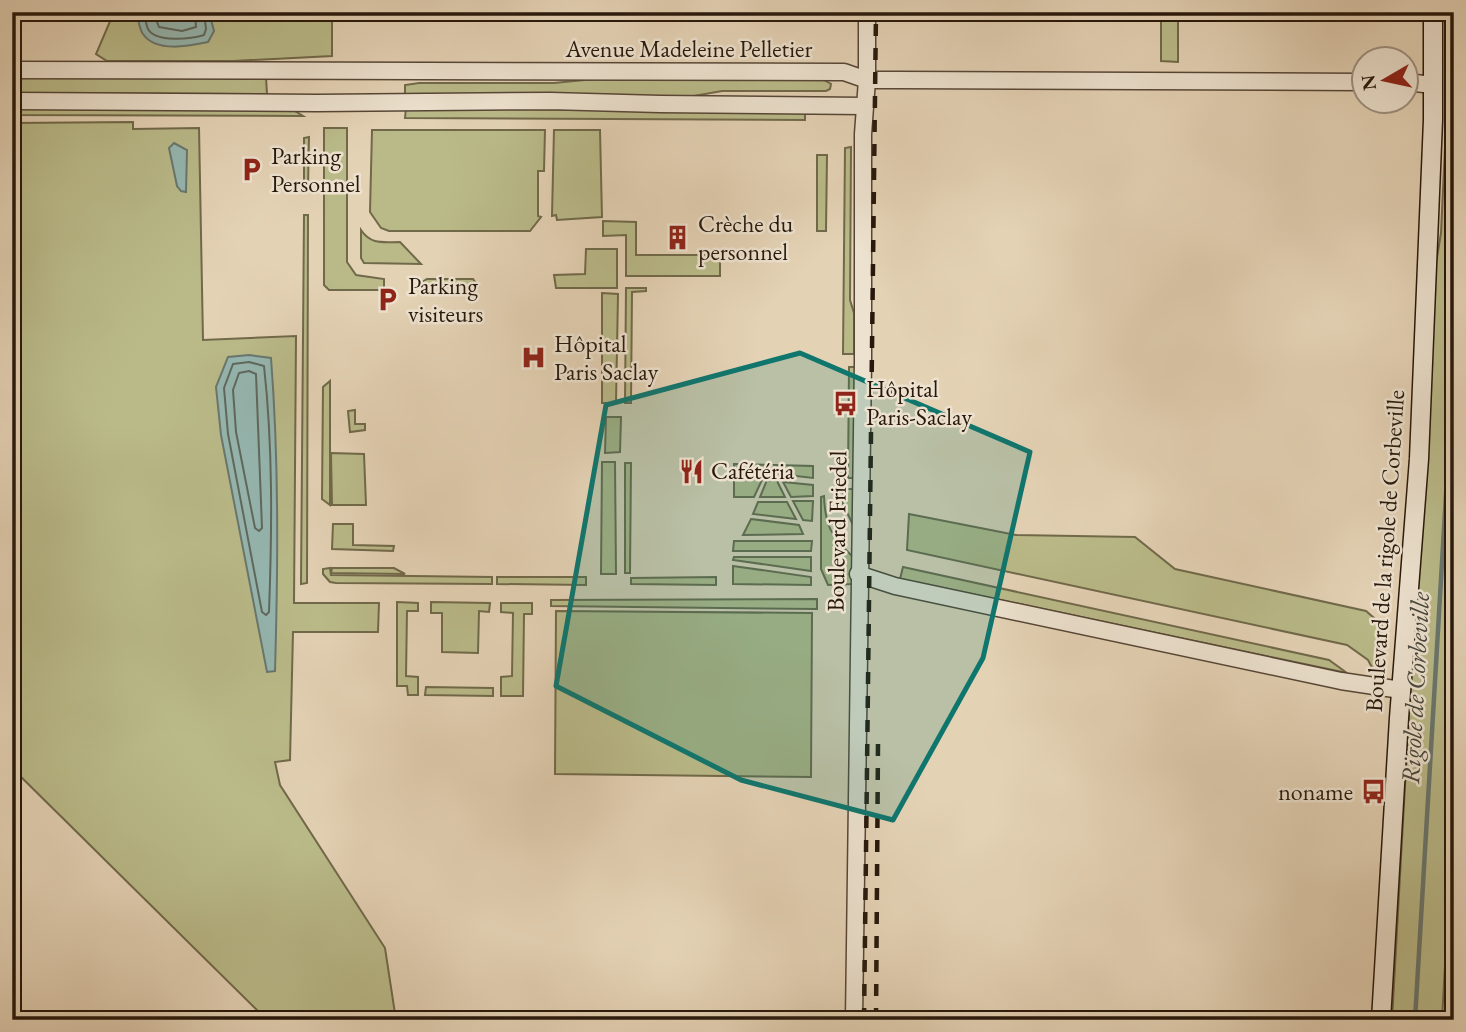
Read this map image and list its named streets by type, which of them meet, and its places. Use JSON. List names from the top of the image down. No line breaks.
{"streets":{"main road":["Boulevard de la rigole de Corbeville"],"street":["Avenue Madeleine Pelletier","Boulevard Friedel"]},"crossings":[["Avenue Madeleine Pelletier","Boulevard Friedel"]],"water":["Rigole de Corbeville"],"places":{"parking":["Parking Personnel","Parking visiteurs"],"building":["Crèche du personnel"],"hospital":["Hôpital Paris Saclay"],"bus stop":["Hôpital Paris-Saclay","noname"],"restaurant":["Cafétéria"]},"north":"left"}
